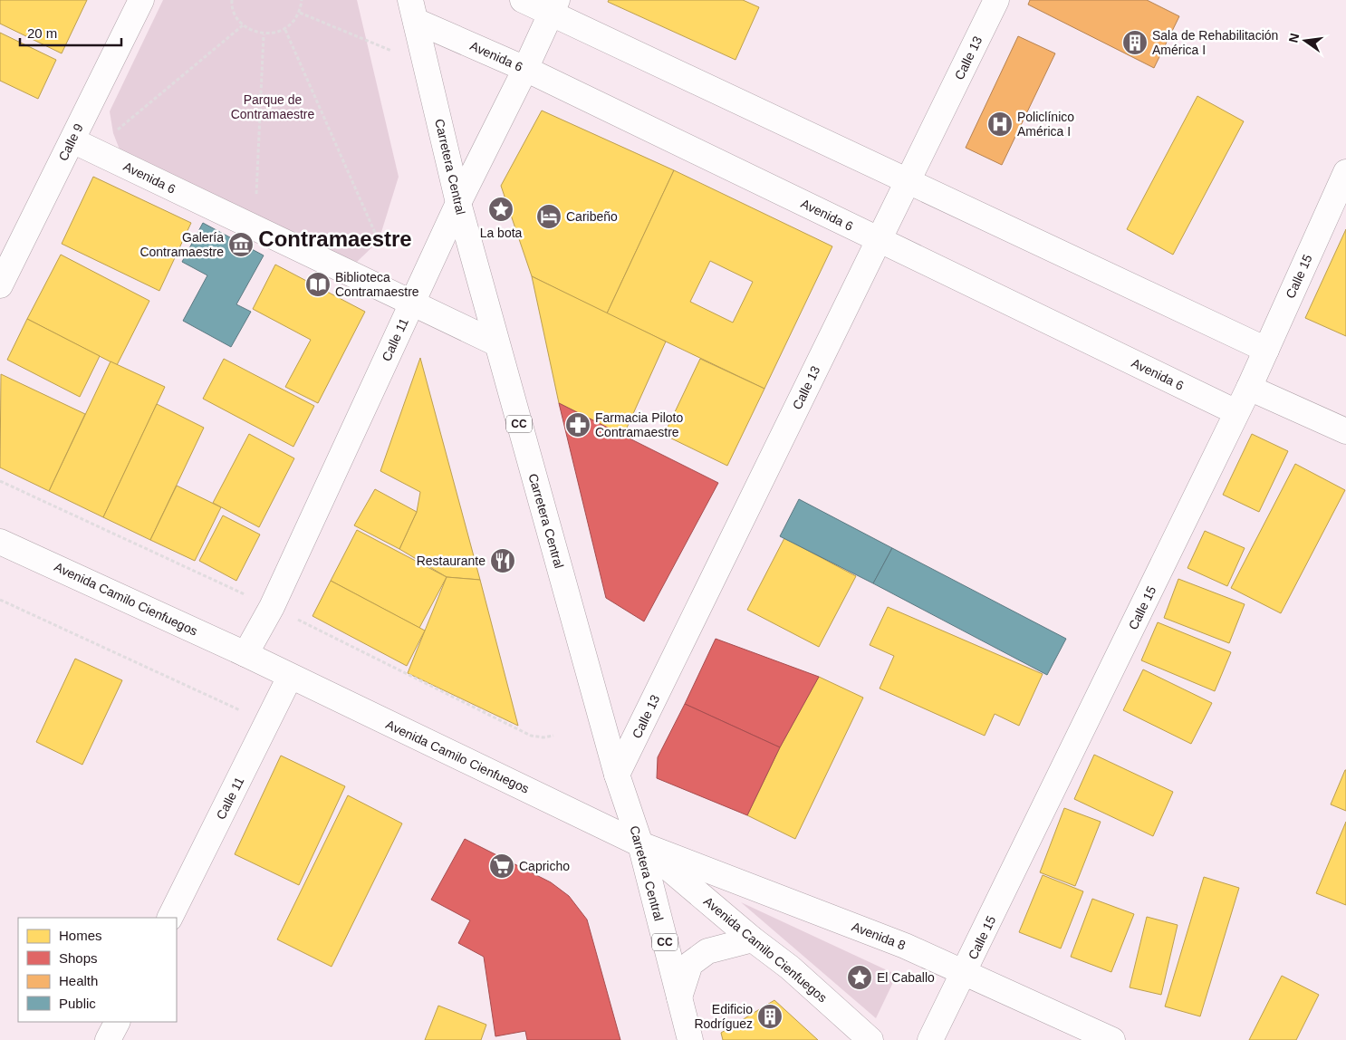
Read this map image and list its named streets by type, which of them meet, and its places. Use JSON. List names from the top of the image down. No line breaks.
{"streets":{"main road":["Avenida 6","Calle 13","Calle 9","Carretera Central","Calle 15","Calle 11","CC","Avenida Camilo Cienfuegos","Avenida 8"]},"crossings":[["Avenida 6","Calle 13"],["Avenida 6","Calle 9"],["Avenida 6","Carretera Central"],["Avenida 6","Calle 15"],["Avenida 6","Calle 11"],["Calle 13","Carretera Central"],["Carretera Central","Calle 11"],["Carretera Central","Avenida Camilo Cienfuegos"],["Carretera Central","Avenida 8"],["Calle 15","Avenida 8"],["Calle 11","Avenida Camilo Cienfuegos"],["Avenida Camilo Cienfuegos","Avenida 8"]],"districts":["Contramaestre"],"parks":["Parque de Contramaestre"],"places":{"building":["Sala de Rehabilitación América I","Edificio Rodríguez"],"hospital":["Policlínico América I"],"place":["La bota","El Caballo"],"hotel":["Caribeño"],"museum":["Galería Contramaestre"],"library":["Biblioteca Contramaestre"],"pharmacy":["Farmacia Piloto Contramaestre"],"restaurant":["Restaurante"],"supermarket":["Capricho"]},"legend":["Homes","Shops","Health","Public"],"scale_bar":"20 m","north":"left"}
